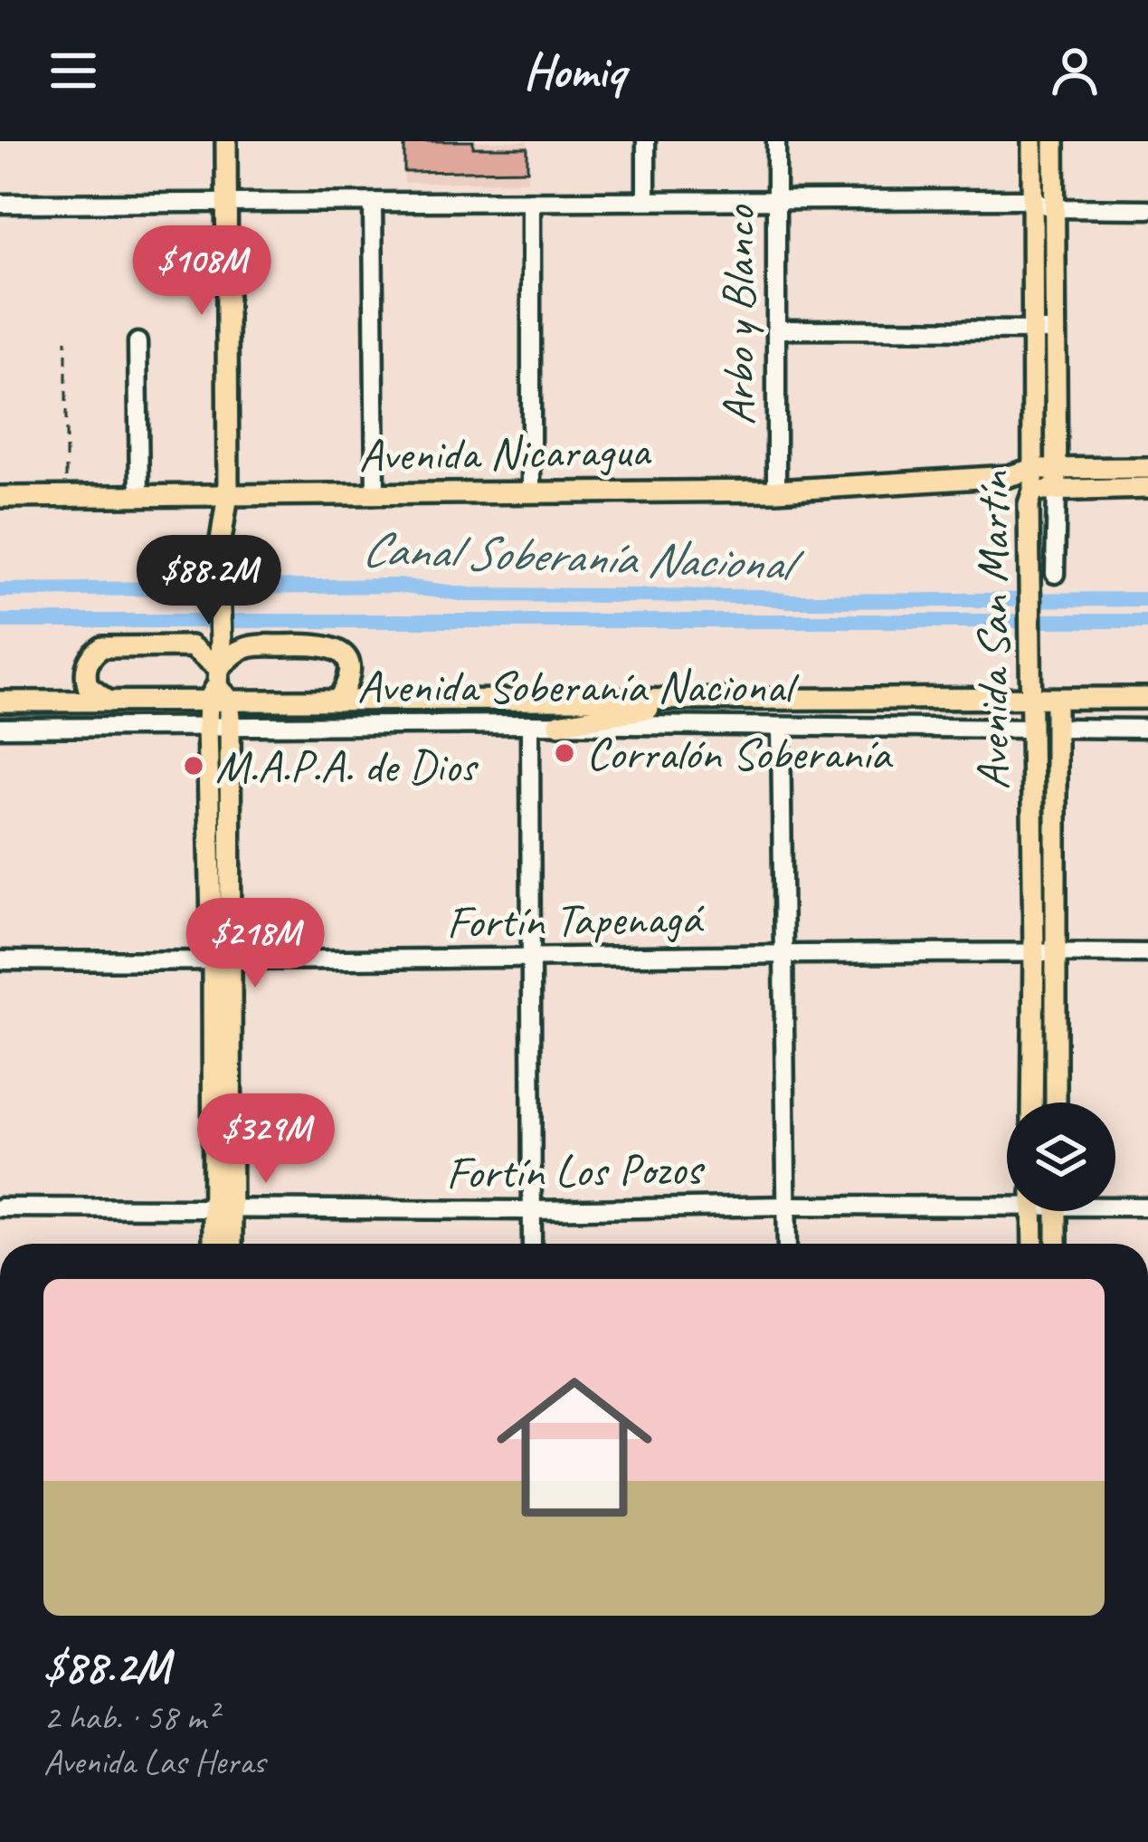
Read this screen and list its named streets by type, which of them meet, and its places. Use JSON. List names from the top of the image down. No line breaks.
{"streets":{"main road":["Avenida Nicaragua","Avenida San Martín","Avenida Soberanía Nacional"],"street":["Arbo y Blanco","Fortín Tapenagá","Fortín Los Pozos"]},"crossings":[["Arbo y Blanco","Avenida Nicaragua"],["Avenida Nicaragua","Avenida San Martín"],["Avenida San Martín","Avenida Soberanía Nacional"],["Avenida San Martín","Fortín Tapenagá"]],"water":["Canal Soberanía Nacional"],"places":["Corralón Soberanía","M.A.P.A. de Dios"],"page":{"header":"Homiq","price":["$108M","$88.2M","$218M","$329M"],"list":[{"name":"$88.2M","note":"2 hab. · 58 m² · Avenida Las Heras"}]}}
